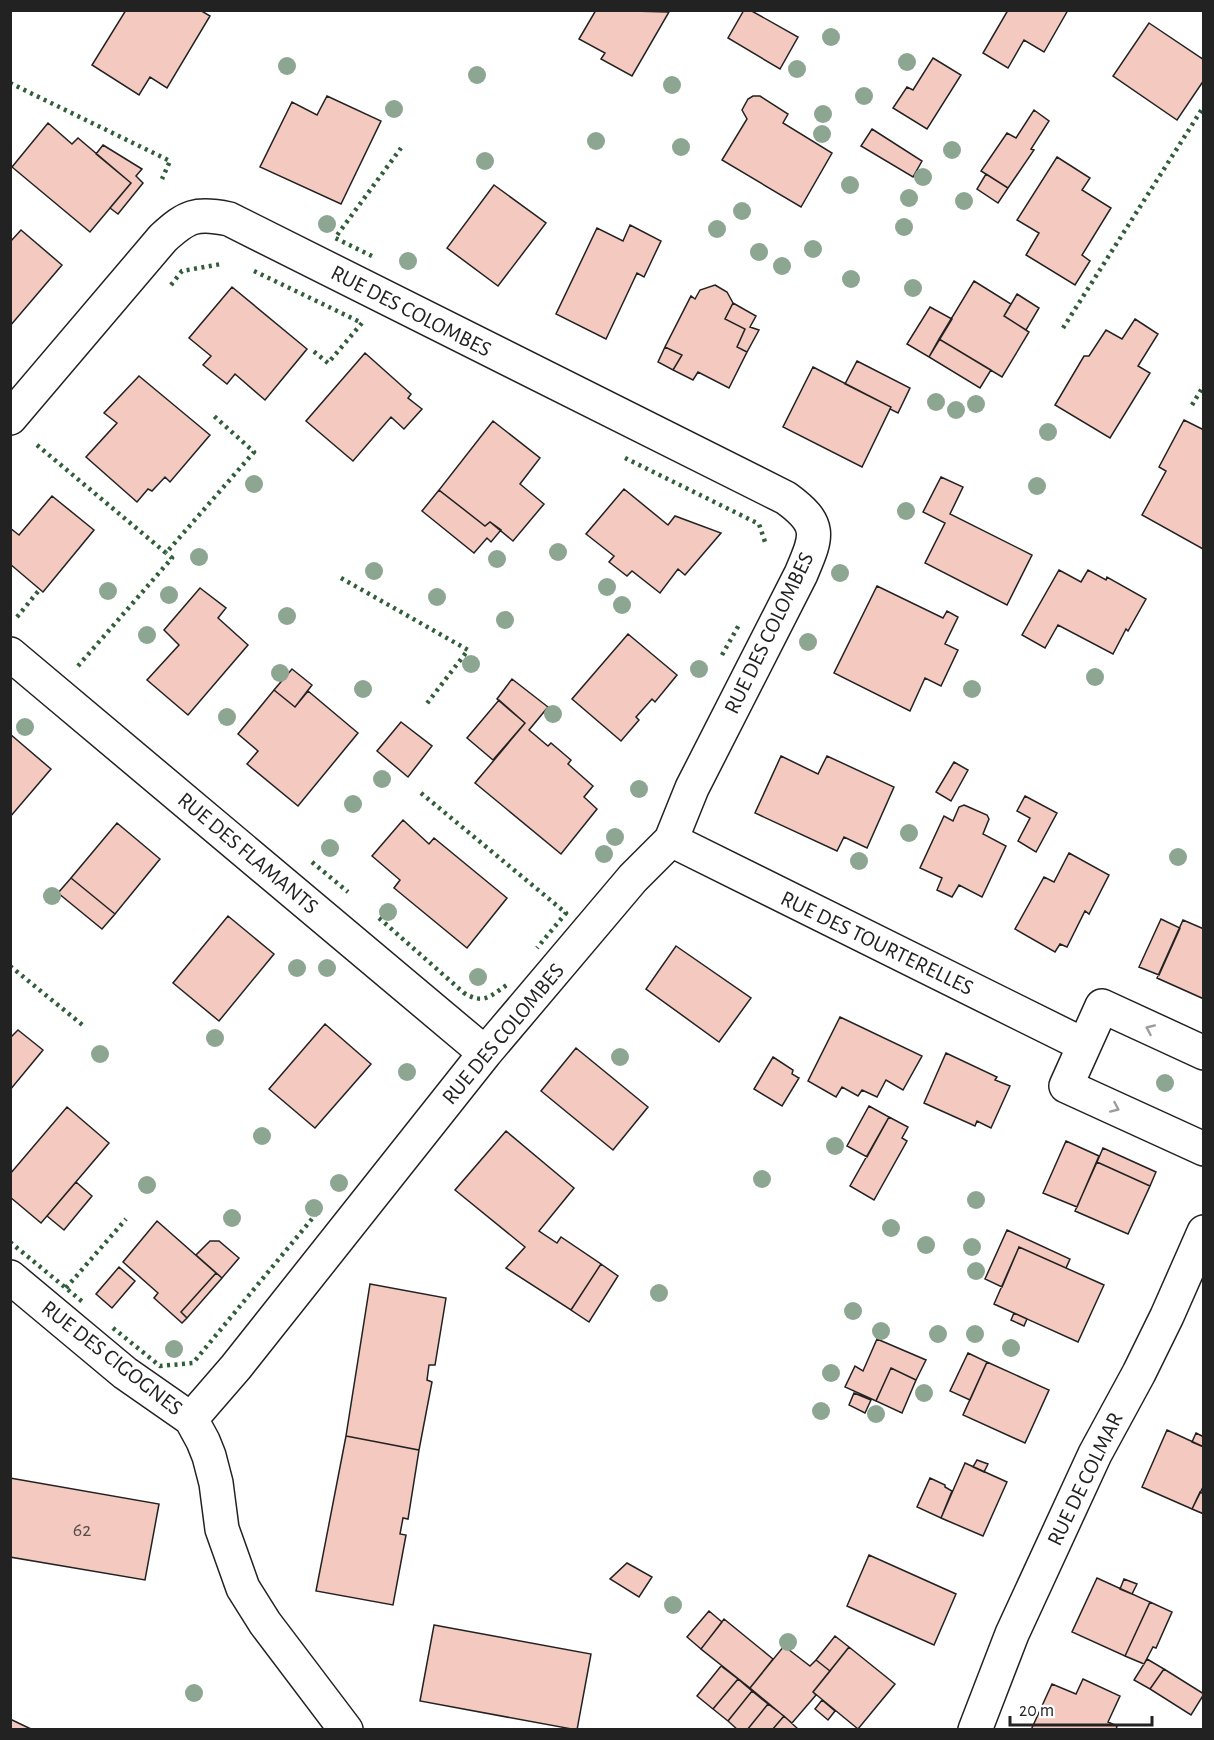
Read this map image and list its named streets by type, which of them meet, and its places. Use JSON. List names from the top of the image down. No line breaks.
{"streets":{"street":["RUE DES COLOMBES","RUE DES FLAMANTS","RUE DES TOURTERELLES","RUE DES CIGOGNES","RUE DE COLMAR"]},"crossings":[["RUE DES COLOMBES","RUE DES FLAMANTS"],["RUE DES COLOMBES","RUE DES TOURTERELLES"],["RUE DES COLOMBES","RUE DES CIGOGNES"]],"house_numbers":["62"],"scale_bar":"20 m"}
